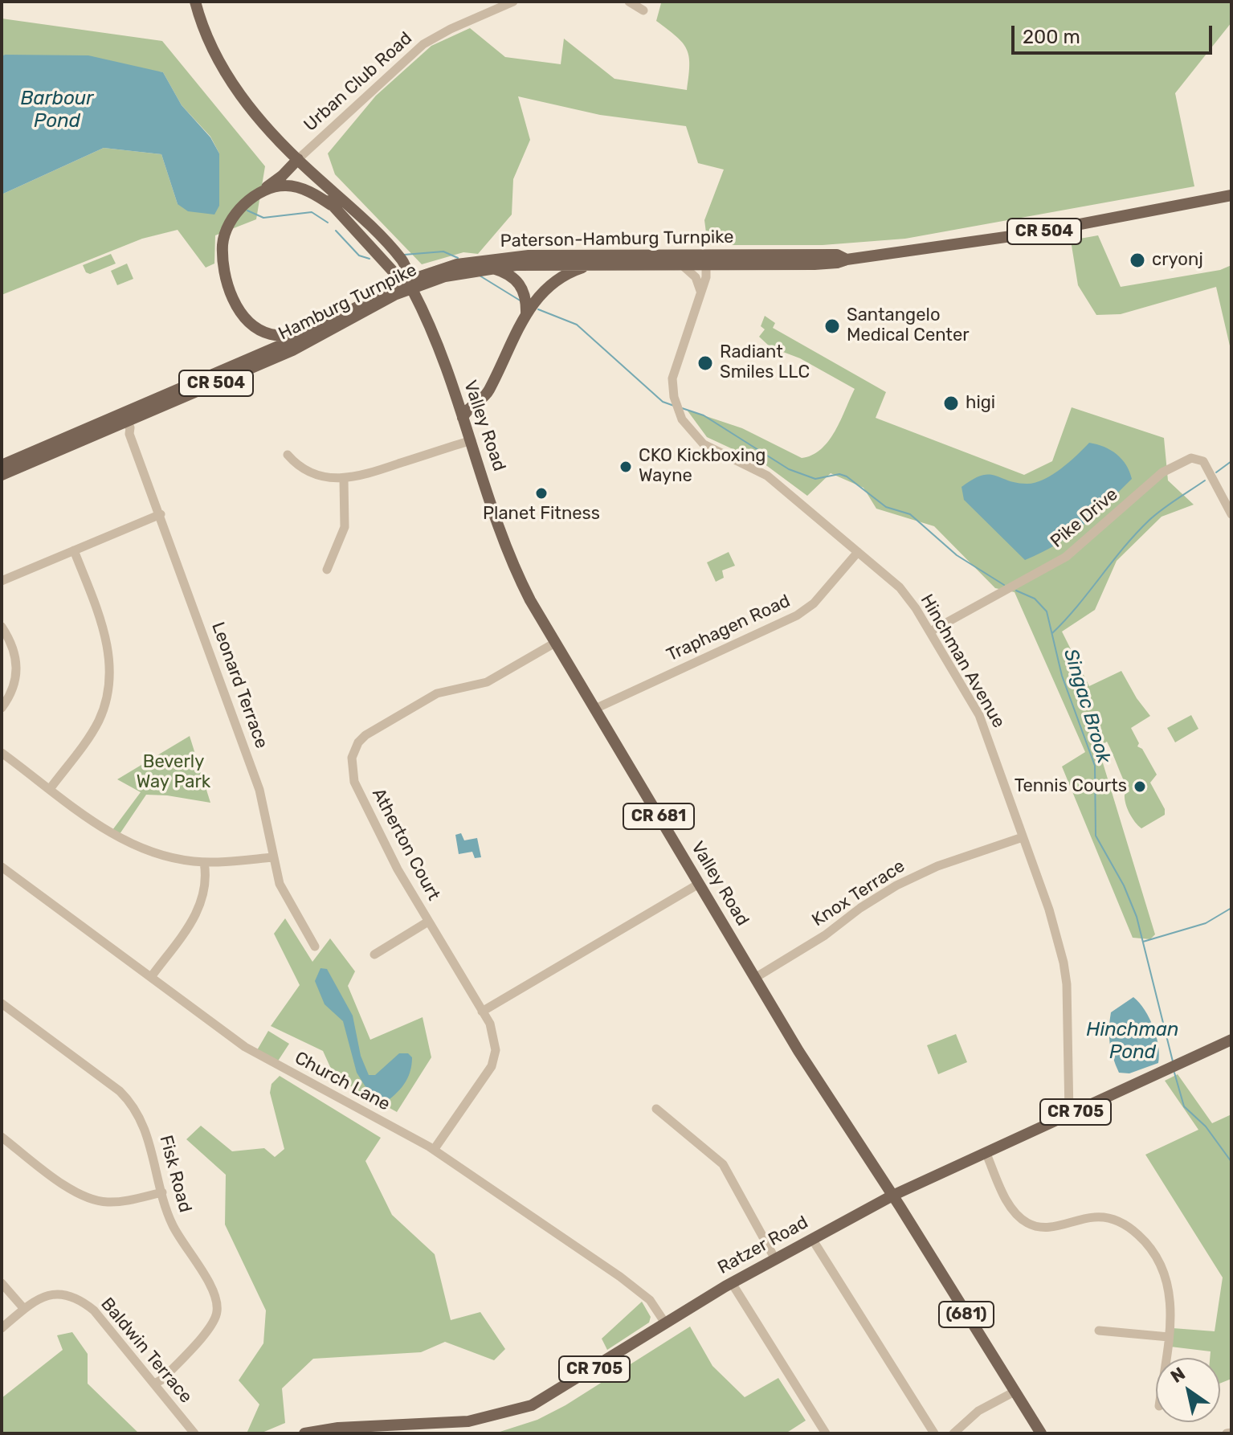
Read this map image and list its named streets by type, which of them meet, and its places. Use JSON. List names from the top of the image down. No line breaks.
{"streets":{"main road":["CR 504","Paterson-Hamburg Turnpike","Hamburg Turnpike","Valley Road","CR 681","CR 705","Ratzer Road","(681)"],"street":["Urban Club Road","Pike Drive","Traphagen Road","Hinchman Avenue","Leonard Terrace","Atherton Court","Knox Terrace","Church Lane","Fisk Road","Baldwin Terrace"]},"crossings":[["Urban Club Road","Valley Road"],["CR 504","Hamburg Turnpike"],["CR 504","Valley Road"],["Paterson-Hamburg Turnpike","Hamburg Turnpike"],["Paterson-Hamburg Turnpike","Hinchman Avenue"],["Hamburg Turnpike","Valley Road"],["Hamburg Turnpike","Hinchman Avenue"],["Hamburg Turnpike","Leonard Terrace"],["Valley Road","Traphagen Road"],["Valley Road","Atherton Court"],["Valley Road","Knox Terrace"],["Valley Road","Ratzer Road"],["Pike Drive","Hinchman Avenue"],["Traphagen Road","Hinchman Avenue"],["Hinchman Avenue","Knox Terrace"],["Hinchman Avenue","Ratzer Road"],["Atherton Court","Church Lane"],["Church Lane","Ratzer Road"],["Fisk Road","Baldwin Terrace"]],"water":["Barbour Pond","Singac Brook","Hinchman Pond"],"parks":["Beverly Way Park"],"places":["cryonj","Santangelo Medical Center","Radiant Smiles LLC","higi","CKO Kickboxing Wayne","Planet Fitness","Tennis Courts"],"scale_bar":"200 m","north":"top left"}
